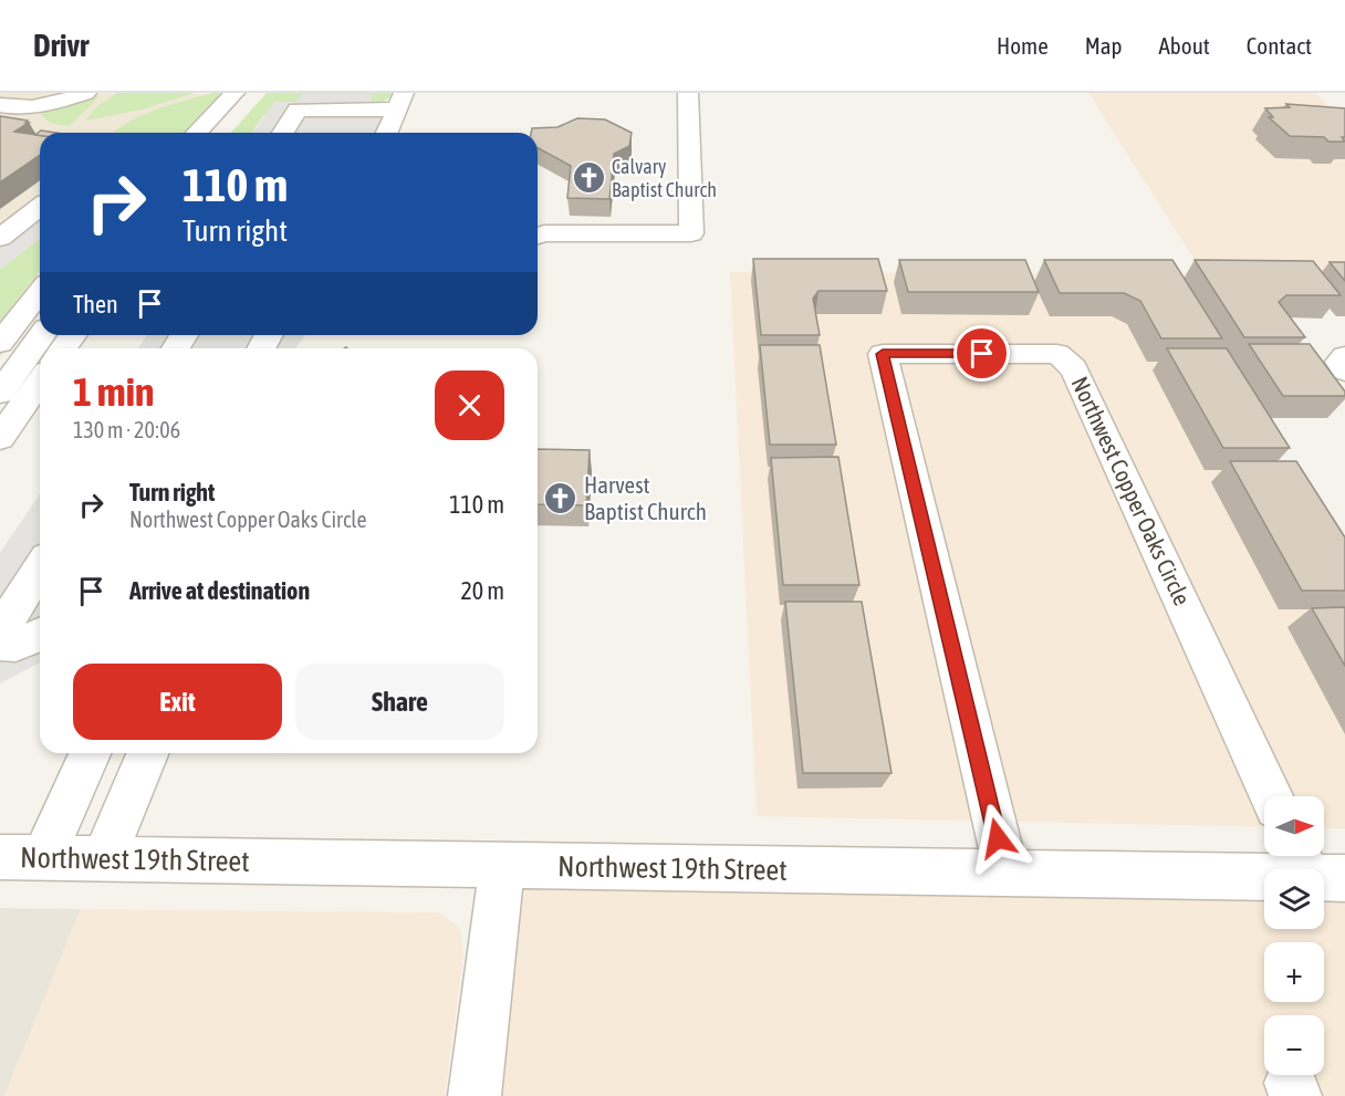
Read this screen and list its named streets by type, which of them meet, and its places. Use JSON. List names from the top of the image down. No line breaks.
{"streets":{"street":["Northwest Copper Oaks Circle","Northwest 19th Street"]},"crossings":[["Northwest Copper Oaks Circle","Northwest 19th Street"]],"places":{"church":["Calvary Baptist Church","Harvest Baptist Church"]},"north":"right","page":{"header":"Drivr","nav":["Home","Map","About","Contact"],"turn":["110 m","Turn right"],"then":"Then","heading":["1 min","130 m · 20:06"],"list":[{"name":"Turn right","note":"Northwest Copper Oaks Circle","value":"110 m"},{"name":"Arrive at destination","value":"20 m"}],"buttons":["Exit","Share"],"map_buttons":["+","−"]}}
